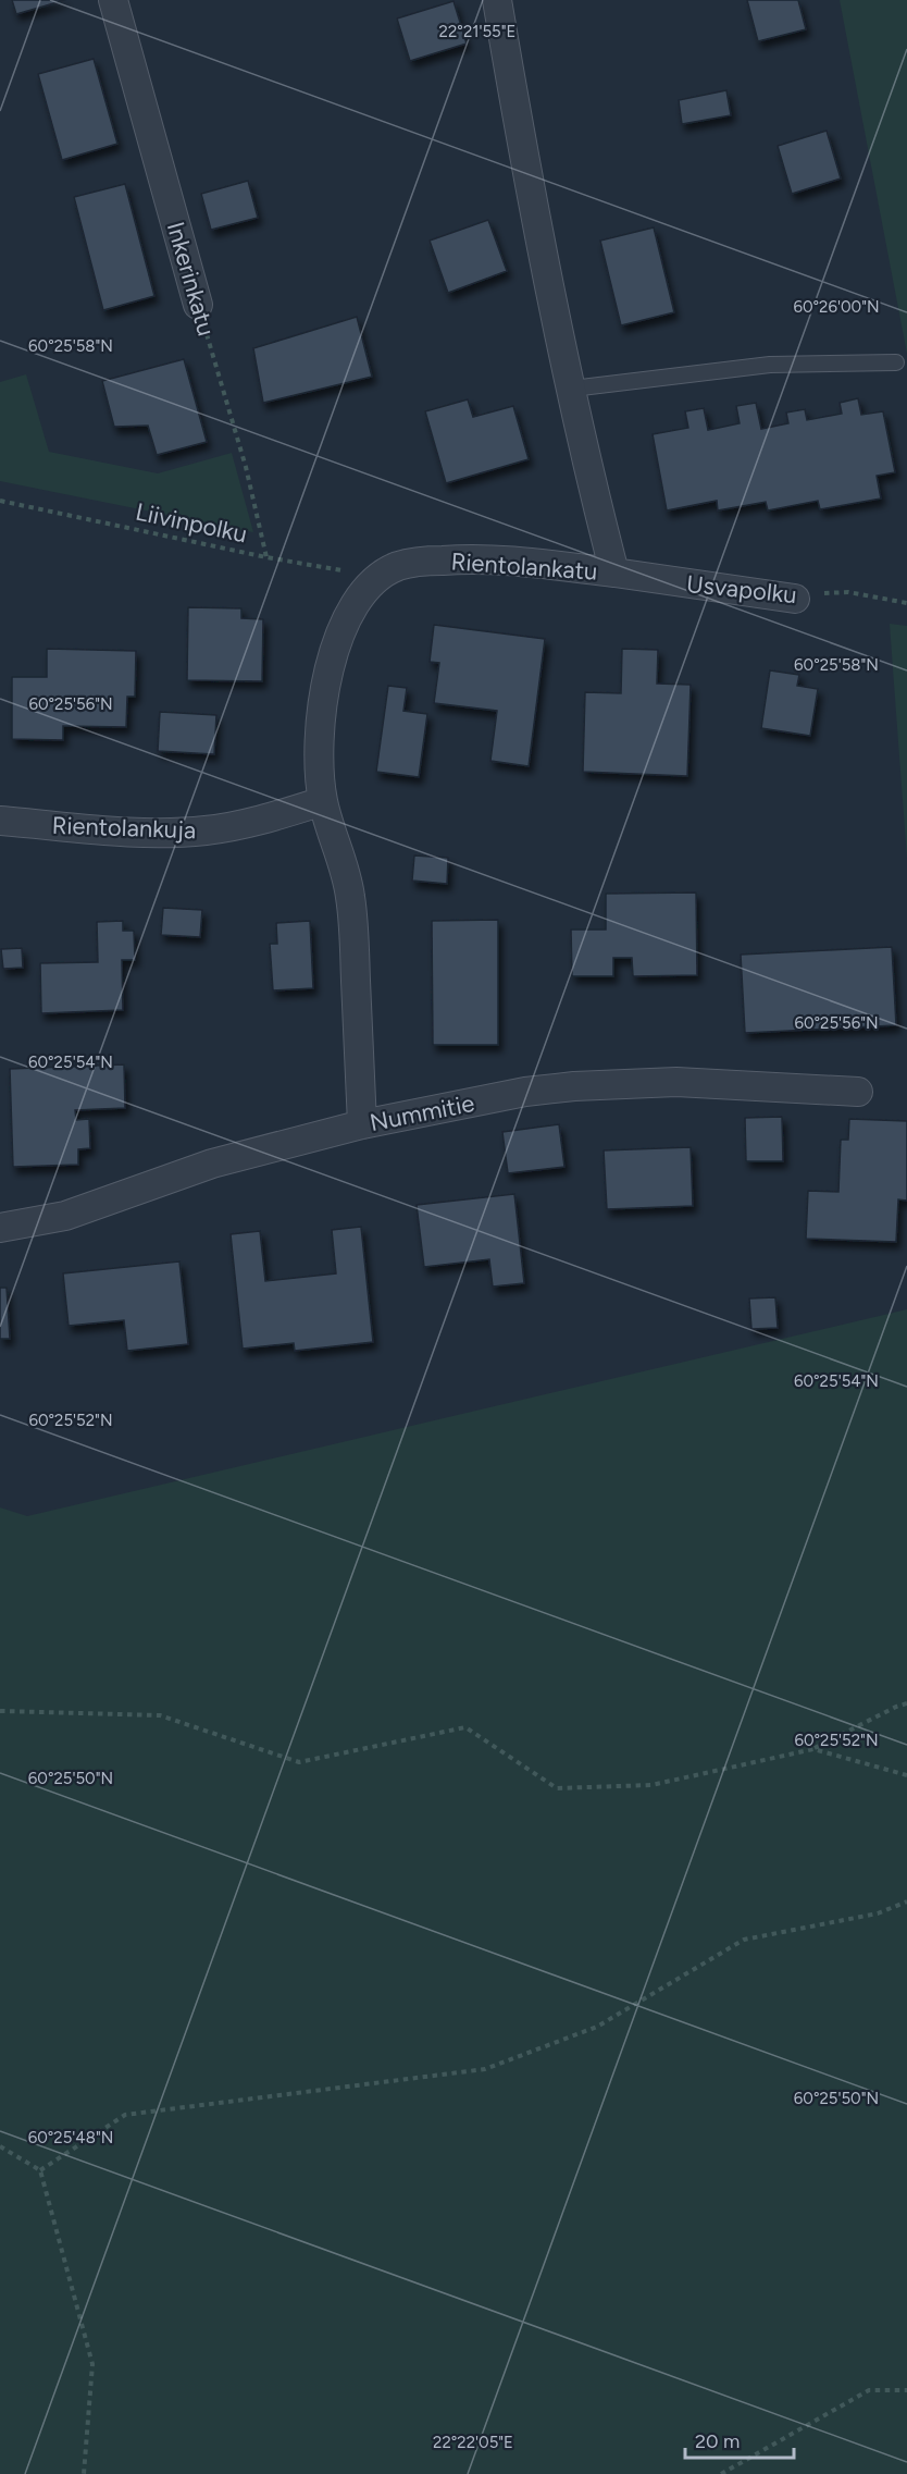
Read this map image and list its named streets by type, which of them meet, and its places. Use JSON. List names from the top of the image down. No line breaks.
{"streets":{"street":["Inkerinkatu","Rientolankatu","Usvapolku","Rientolankuja","Nummitie"],"path":["Liivinpolku"]},"crossings":[["Inkerinkatu","Liivinpolku"],["Liivinpolku","Rientolankatu"],["Rientolankatu","Usvapolku"]],"scale_bar":"20 m","coordinates":["22°21'55\"E","60°26'00\"N","60°25'58\"N","60°25'56\"N","60°25'54\"N","60°25'52\"N","60°25'50\"N","60°25'48\"N","22°22'05\"E"]}
